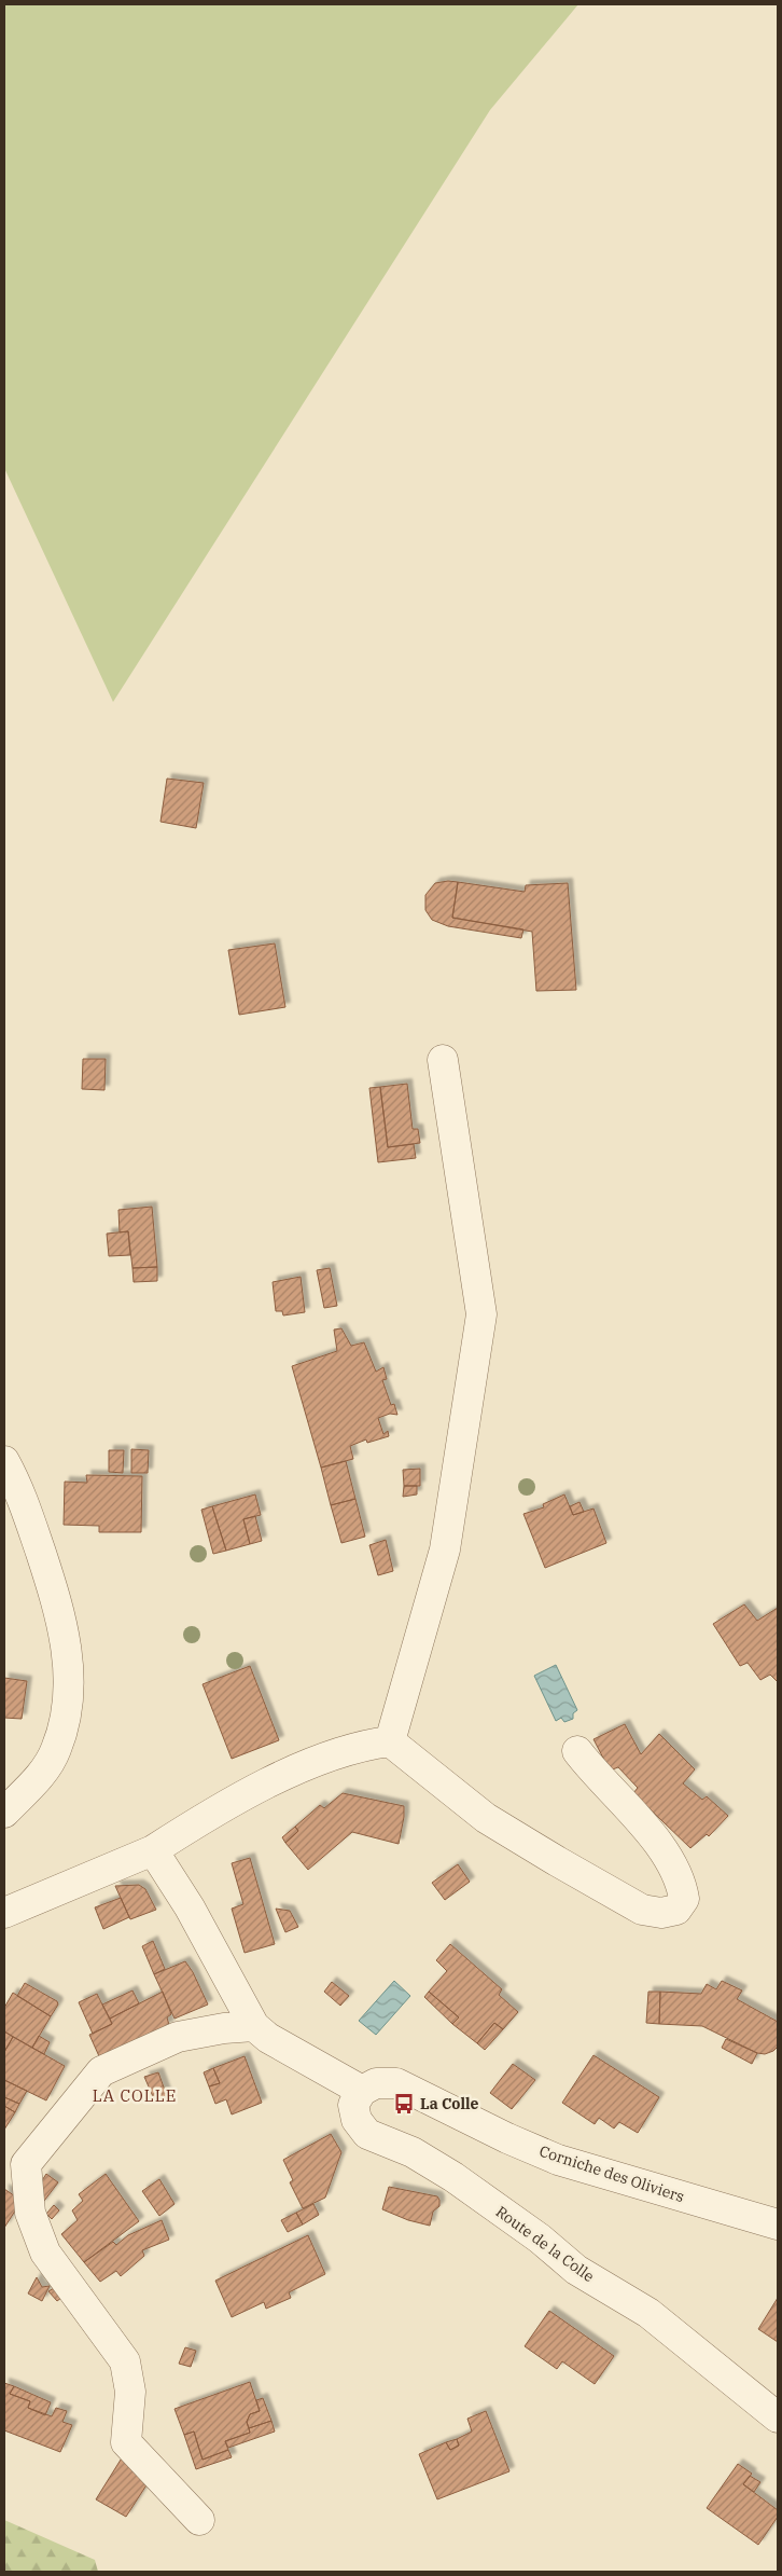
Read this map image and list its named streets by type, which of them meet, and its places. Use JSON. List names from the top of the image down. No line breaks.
{"streets":{"street":["Corniche des Oliviers","Route de la Colle"]},"crossings":[["Corniche des Oliviers","Route de la Colle"]],"districts":["LA COLLE"],"places":{"bus stop":["La Colle"]}}
